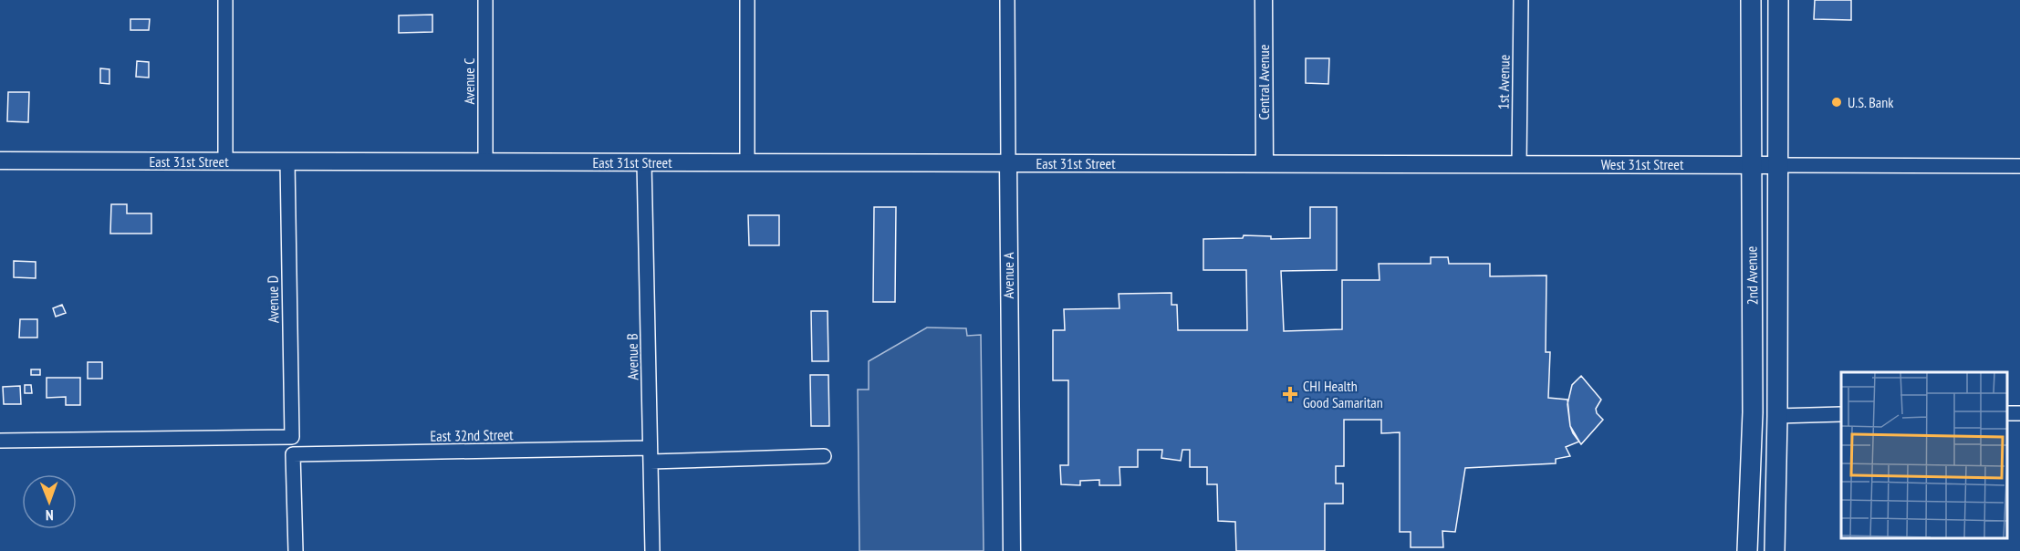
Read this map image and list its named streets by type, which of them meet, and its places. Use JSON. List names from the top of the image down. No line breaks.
{"streets":{"main road":["2nd Avenue"],"street":["Avenue C","Central Avenue","1st Avenue","East 31st Street","West 31st Street","Avenue A","Avenue D","Avenue B","East 32nd Street"]},"crossings":[["Avenue C","East 31st Street"],["Central Avenue","East 31st Street"],["Central Avenue","West 31st Street"],["1st Avenue","West 31st Street"],["East 31st Street","West 31st Street"],["East 31st Street","Avenue A"],["East 31st Street","Avenue D"],["East 31st Street","Avenue B"],["West 31st Street","2nd Avenue"],["Avenue B","East 32nd Street"]],"places":{"other":["U.S. Bank"],"health":["CHI Health Good Samaritan"]},"north":"bottom"}
